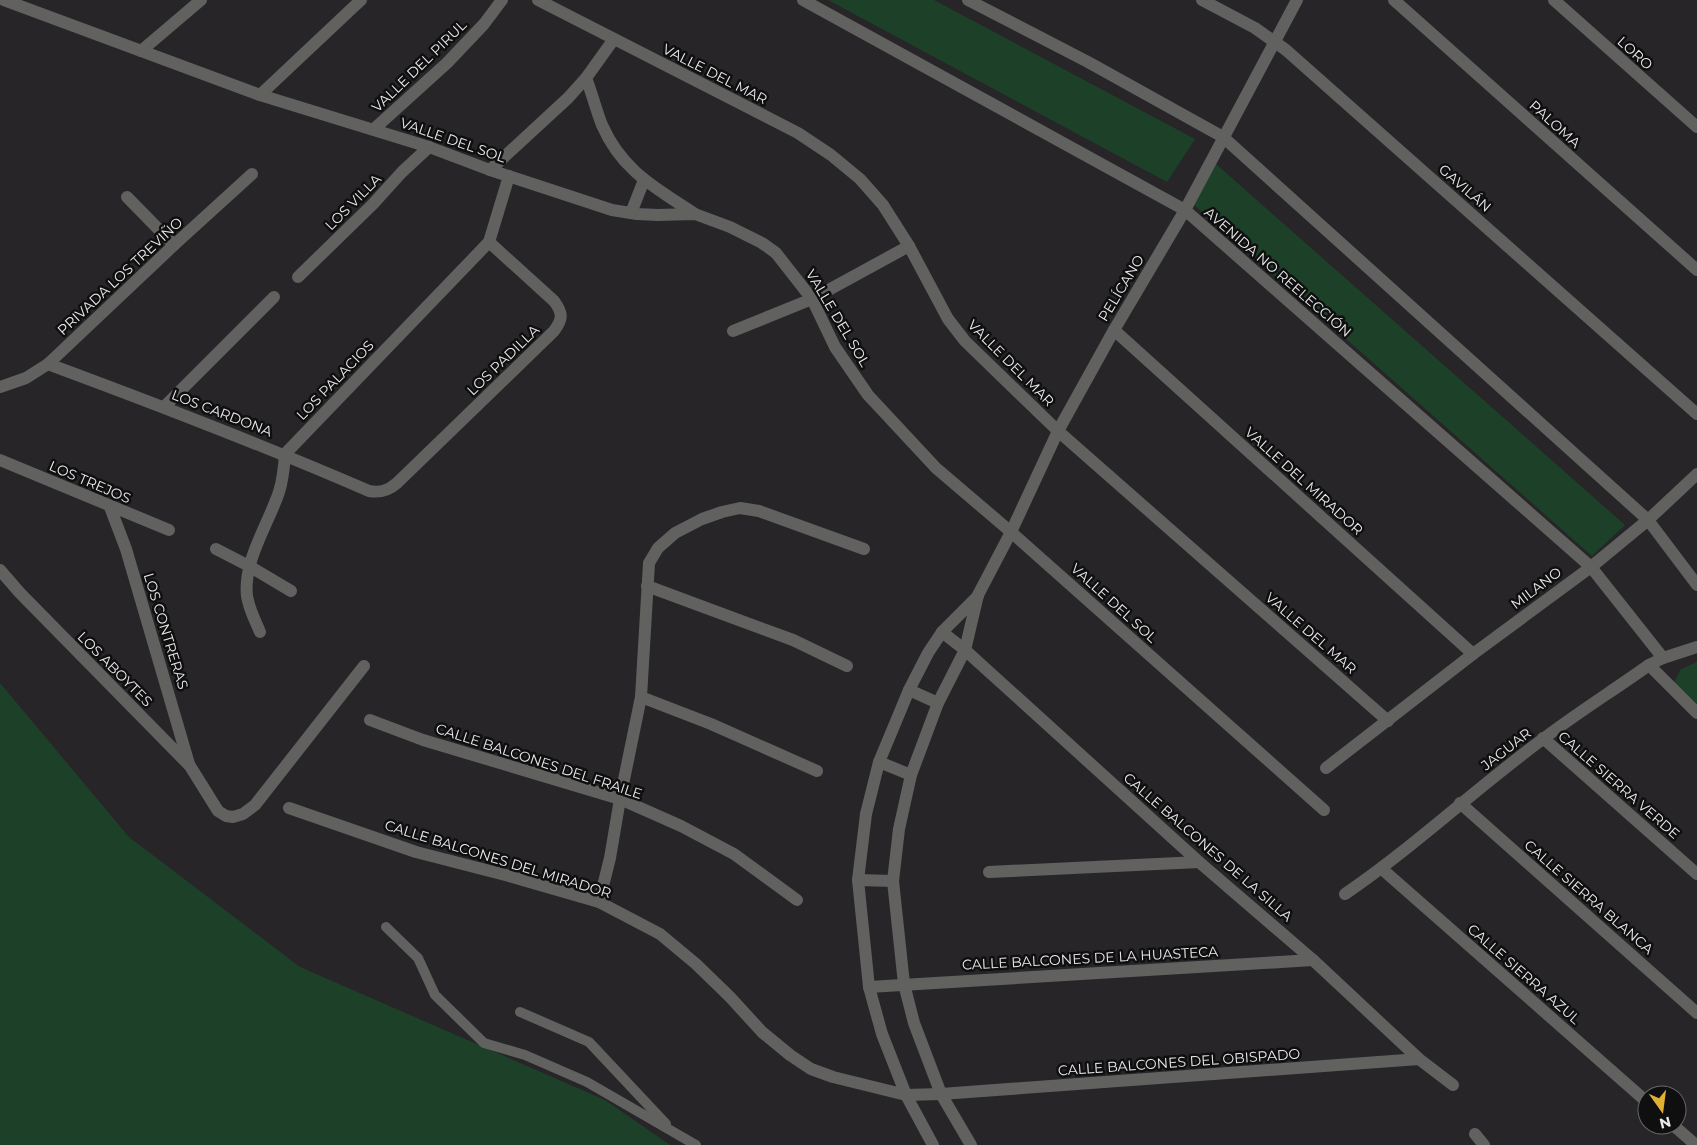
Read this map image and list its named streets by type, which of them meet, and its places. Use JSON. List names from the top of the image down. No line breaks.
{"streets":{"street":["LORO","VALLE DEL PIRUL","VALLE DEL MAR","PALOMA","VALLE DEL SOL","GAVILÁN","LOS VILLA","AVENIDA NO REELECCIÓN","PRIVADA LOS TREVIÑO","PELÍCANO","LOS PADILLA","LOS PALACIOS","LOS CARDONA","VALLE DEL MIRADOR","LOS TREJOS","MILANO","LOS CONTRERAS","LOS ABOYTES","JAGUAR","CALLE BALCONES DEL FRAILE","CALLE SIERRA VERDE","CALLE BALCONES DE LA SILLA","CALLE BALCONES DEL MIRADOR","CALLE SIERRA BLANCA","CALLE BALCONES DE LA HUASTECA","CALLE SIERRA AZUL","CALLE BALCONES DEL OBISPADO"]},"crossings":[["VALLE DEL PIRUL","VALLE DEL SOL"],["VALLE DEL MAR","PELÍCANO"],["VALLE DEL MAR","MILANO"],["VALLE DEL SOL","LOS VILLA"],["VALLE DEL SOL","PELÍCANO"],["VALLE DEL SOL","LOS PALACIOS"],["GAVILÁN","PELÍCANO"],["AVENIDA NO REELECCIÓN","PELÍCANO"],["AVENIDA NO REELECCIÓN","MILANO"],["AVENIDA NO REELECCIÓN","JAGUAR"],["PRIVADA LOS TREVIÑO","LOS CARDONA"],["PELÍCANO","VALLE DEL MIRADOR"],["PELÍCANO","CALLE BALCONES DE LA SILLA"],["PELÍCANO","CALLE BALCONES DEL MIRADOR"],["PELÍCANO","CALLE BALCONES DE LA HUASTECA"],["PELÍCANO","CALLE BALCONES DEL OBISPADO"],["LOS PADILLA","LOS PALACIOS"],["LOS PADILLA","LOS CARDONA"],["LOS PALACIOS","LOS CARDONA"],["VALLE DEL MIRADOR","MILANO"],["LOS TREJOS","LOS CONTRERAS"],["LOS CONTRERAS","LOS ABOYTES"],["JAGUAR","CALLE SIERRA VERDE"],["JAGUAR","CALLE SIERRA BLANCA"],["JAGUAR","CALLE SIERRA AZUL"],["CALLE BALCONES DE LA SILLA","CALLE BALCONES DE LA HUASTECA"],["CALLE BALCONES DE LA SILLA","CALLE BALCONES DEL OBISPADO"],["CALLE BALCONES DEL MIRADOR","CALLE BALCONES DEL OBISPADO"]],"north":"bottom"}
